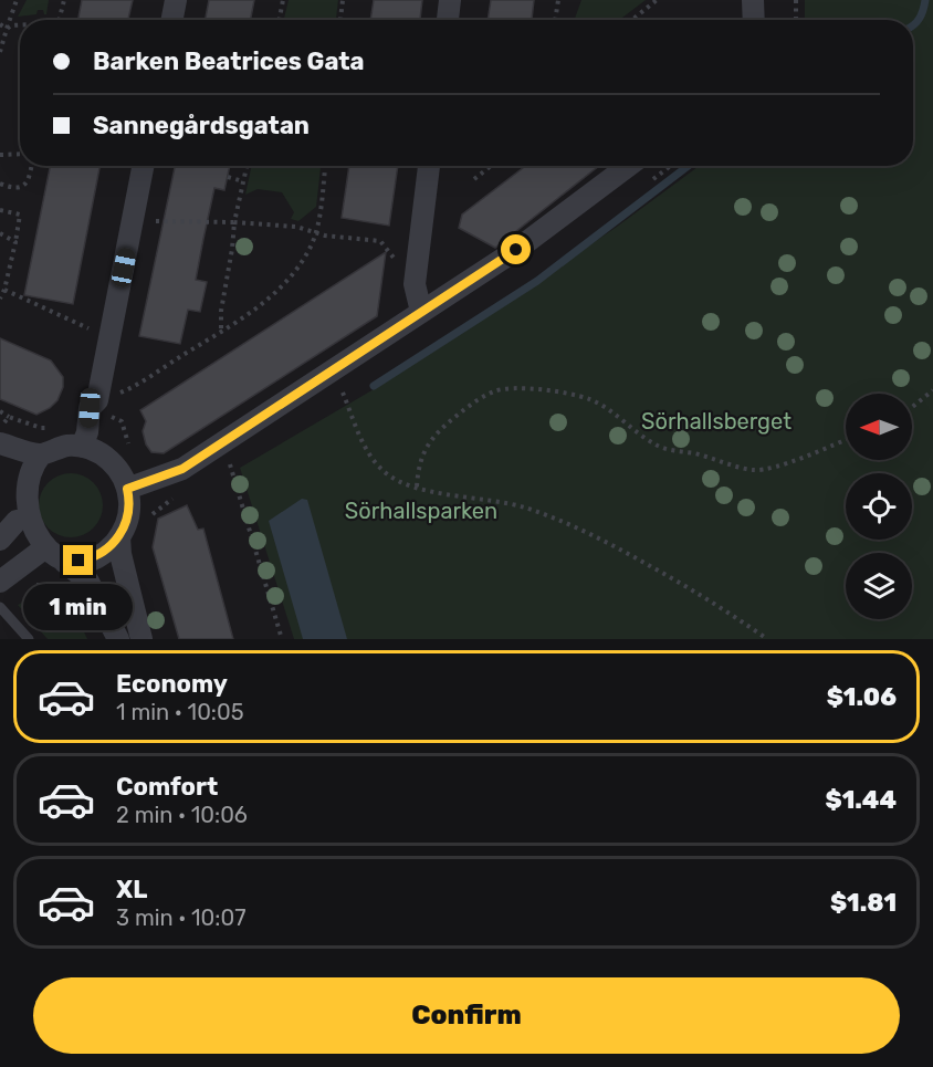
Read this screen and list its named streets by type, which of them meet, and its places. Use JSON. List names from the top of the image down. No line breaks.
{"parks":["Sörhallsberget","Sörhallsparken"],"north":"left","page":{"banner":["Barken Beatrices Gata","Sannegårdsgatan"],"bubble":"1 min","list":[{"name":"Economy","note":"1 min · 10:05","value":"$1.06"},{"name":"Comfort","note":"2 min · 10:06","value":"$1.44"},{"name":"XL","note":"3 min · 10:07","value":"$1.81"}],"buttons":"Confirm"}}
